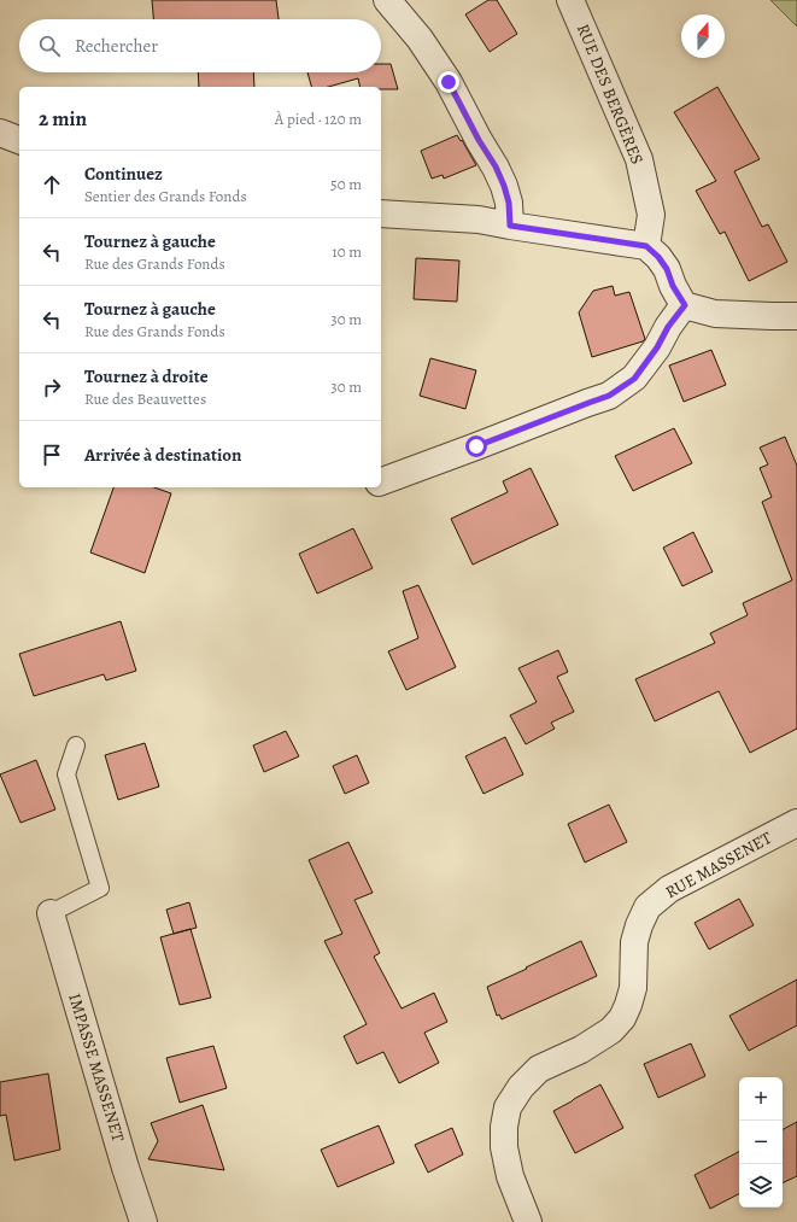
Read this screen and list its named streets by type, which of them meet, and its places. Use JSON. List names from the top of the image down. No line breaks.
{"streets":{"street":["RUE DES BERGÈRES","RUE MASSENET","IMPASSE MASSENET"]},"north":"top","page":{"search":"Rechercher","heading":["2 min","À pied · 120 m"],"list":[["Continuez","Sentier des Grands Fonds","50 m"],["Tournez à gauche","Rue des Grands Fonds","10 m"],["Tournez à gauche","Rue des Grands Fonds","30 m"],["Tournez à droite","Rue des Beauvettes","30 m"],"Arrivée à destination"],"map_buttons":["+","−"]}}
